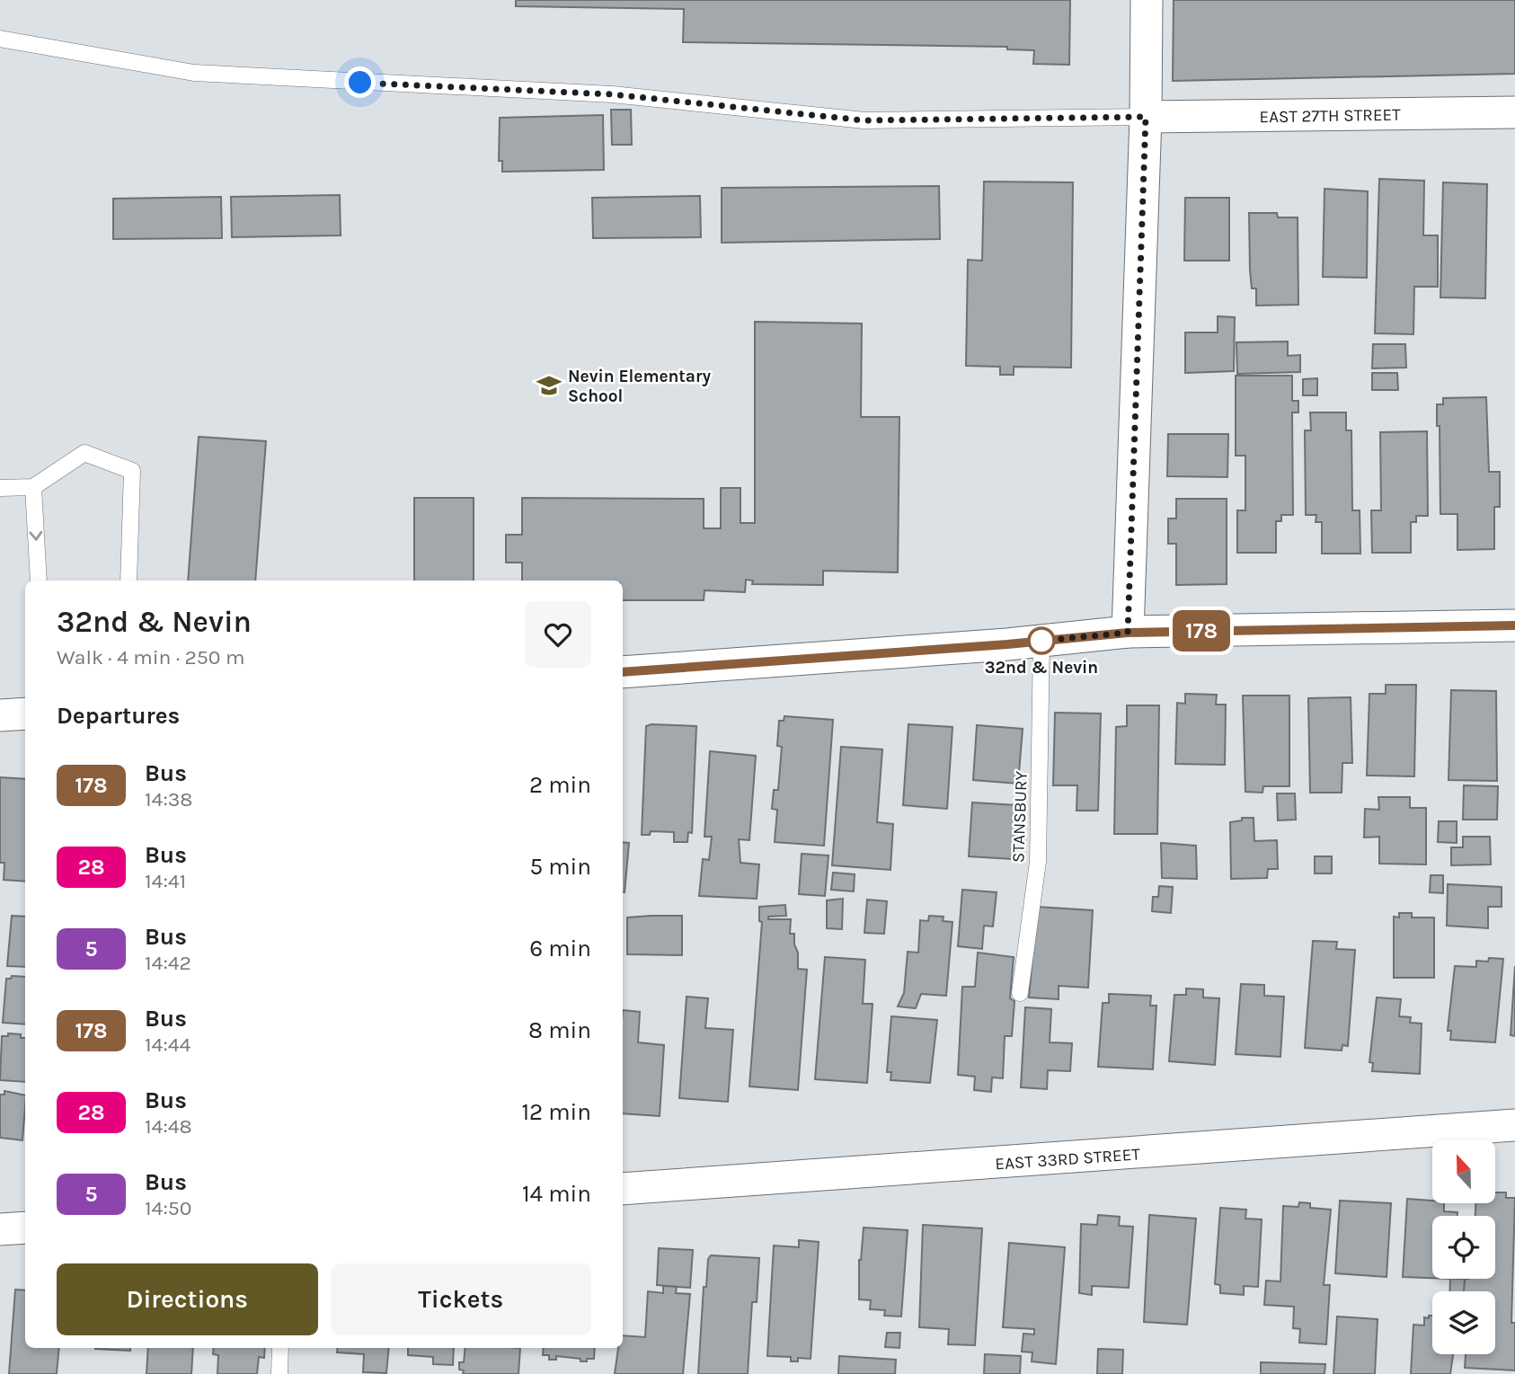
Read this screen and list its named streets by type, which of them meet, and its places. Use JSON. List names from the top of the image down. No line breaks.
{"streets":{"street":["EAST 27TH STREET","EAST 33RD STREET"],"lane":["STANSBURY"]},"places":{"school or university":["Nevin Elementary School"],"other":["32nd & Nevin"]},"lines":["bus line 178"],"north":"top","page":{"on_map":"178","heading":[["32nd & Nevin","Walk · 4 min · 250 m"],"Departures"],"list":[{"mark":"178","name":"Bus","note":"14:38","value":"2 min"},{"mark":"28","name":"Bus","note":"14:41","value":"5 min"},{"mark":"5","name":"Bus","note":"14:42","value":"6 min"},{"mark":"178","name":"Bus","note":"14:44","value":"8 min"},{"mark":"28","name":"Bus","note":"14:48","value":"12 min"},{"mark":"5","name":"Bus","note":"14:50","value":"14 min"}],"buttons":["Directions","Tickets"]}}
